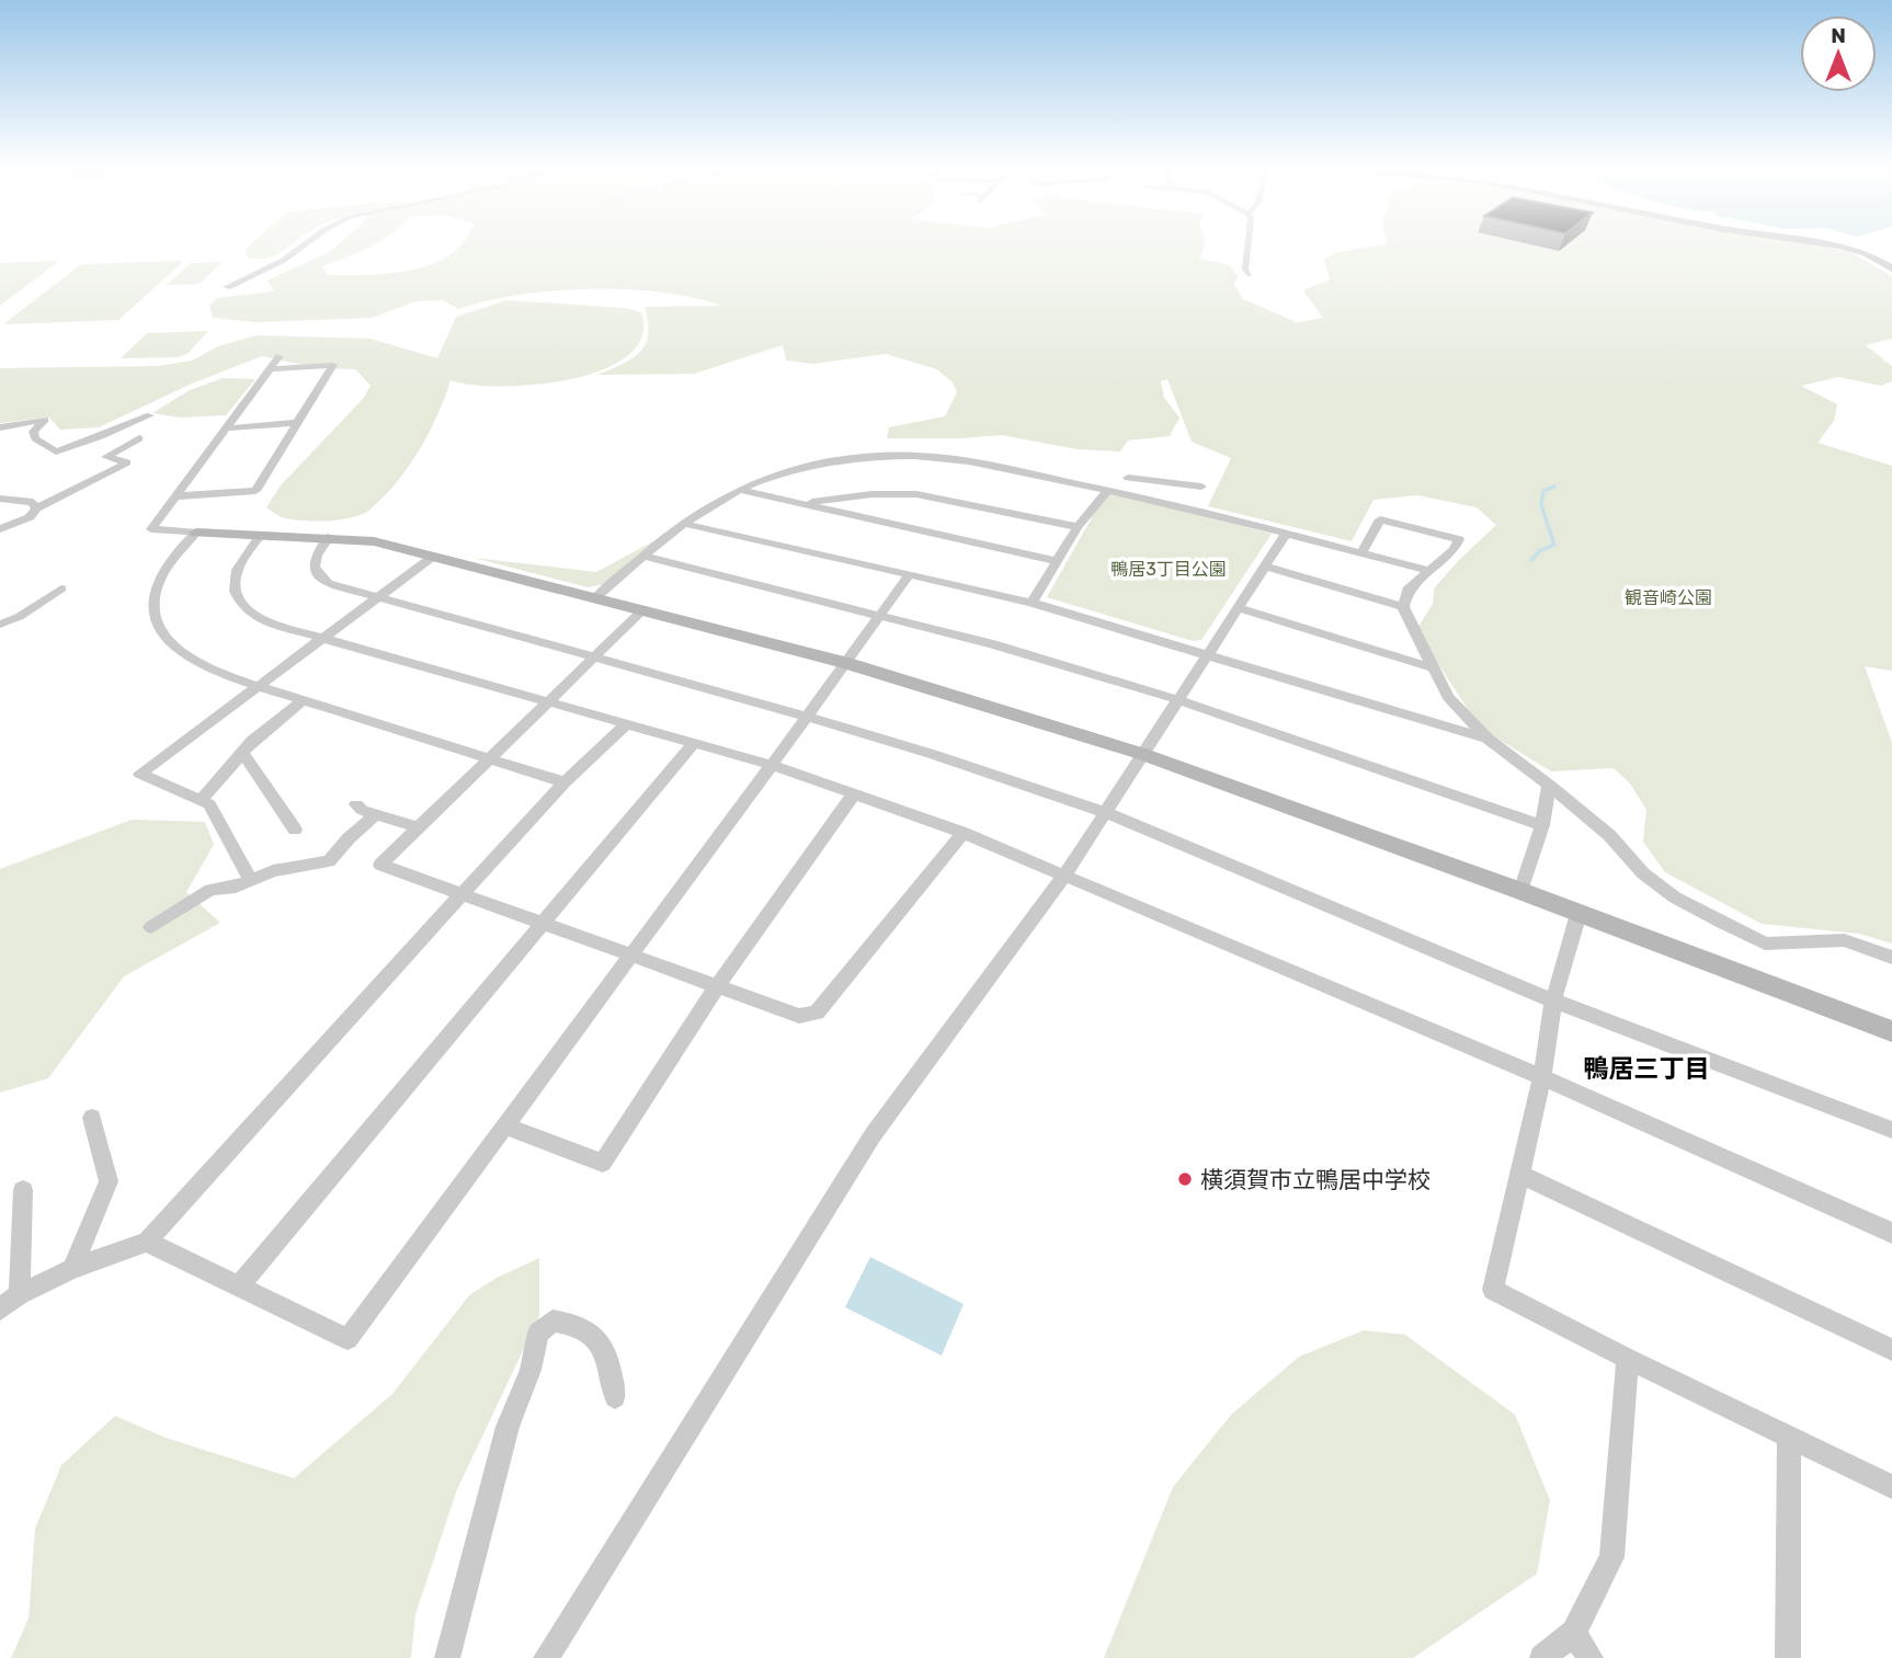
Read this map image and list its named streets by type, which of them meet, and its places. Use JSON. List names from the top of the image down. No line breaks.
{"districts":["鴨居三丁目"],"parks":["鴨居3丁目公園","観音崎公園"],"places":["横須賀市立鴨居中学校"],"north":"top"}
